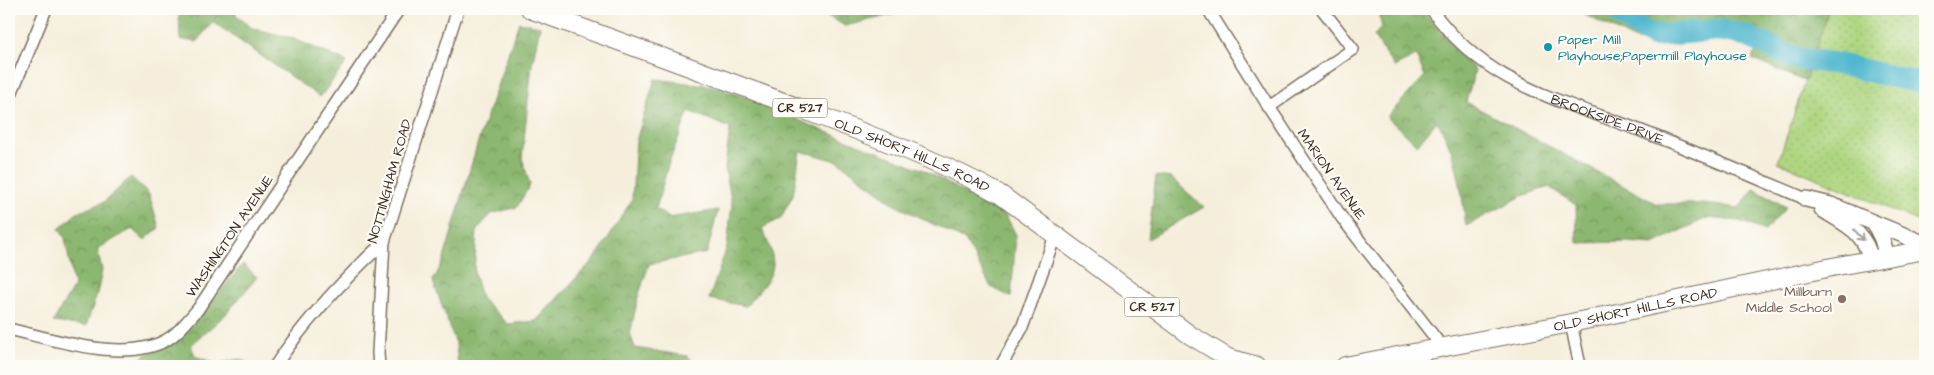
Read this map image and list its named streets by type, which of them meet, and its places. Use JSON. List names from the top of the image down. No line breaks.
{"streets":{"main road":["CR 527","BROOKSIDE DRIVE","OLD SHORT HILLS ROAD"],"street":["MARION AVENUE","NOTTINGHAM ROAD","WASHINGTON AVENUE"]},"crossings":[["BROOKSIDE DRIVE","OLD SHORT HILLS ROAD"],["OLD SHORT HILLS ROAD","MARION AVENUE"]],"places":["Paper Mill Playhouse;Papermill Playhouse","Millburn Middle School"]}
